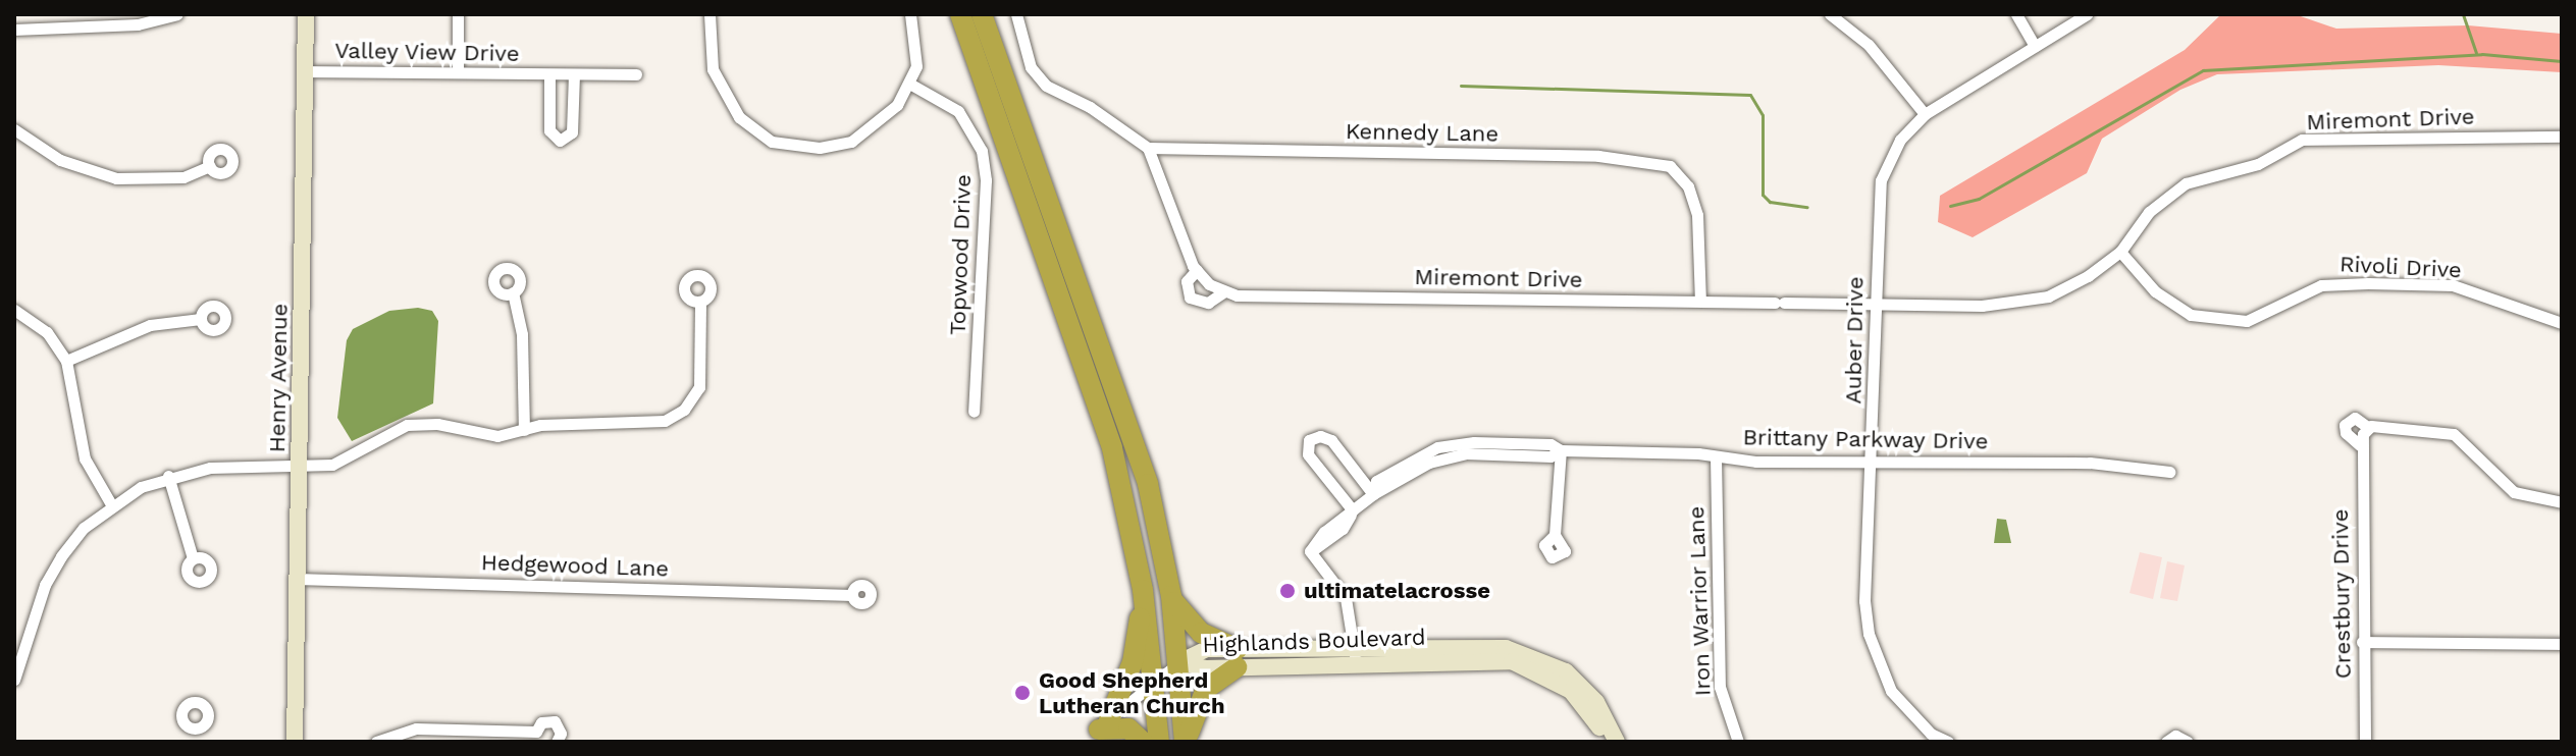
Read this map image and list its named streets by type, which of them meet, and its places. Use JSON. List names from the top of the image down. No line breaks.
{"streets":{"street":["Valley View Drive","Miremont Drive","Kennedy Lane","Topwood Drive","Rivoli Drive","Auber Drive","Henry Avenue","Brittany Parkway Drive","Hedgewood Lane","Crestbury Drive","Iron Warrior Lane","Highlands Boulevard"]},"crossings":[["Valley View Drive","Henry Avenue"],["Miremont Drive","Kennedy Lane"],["Miremont Drive","Rivoli Drive"],["Miremont Drive","Auber Drive"],["Auber Drive","Brittany Parkway Drive"],["Henry Avenue","Hedgewood Lane"],["Brittany Parkway Drive","Iron Warrior Lane"],["Brittany Parkway Drive","Highlands Boulevard"]],"places":["ultimatelacrosse","Good Shepherd Lutheran Church"]}
